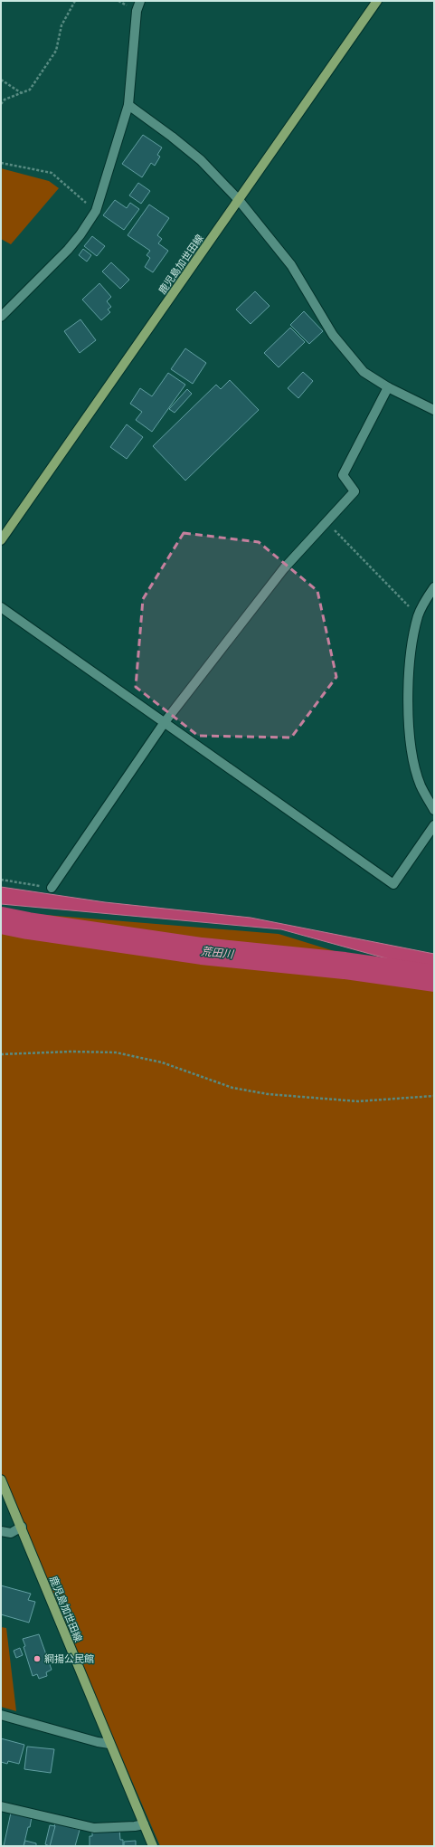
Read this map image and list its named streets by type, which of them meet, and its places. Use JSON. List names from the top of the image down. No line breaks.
{"streets":{"main road":["鹿児島加世田線"]},"water":["荒田川"],"places":["網揚公民館"]}
